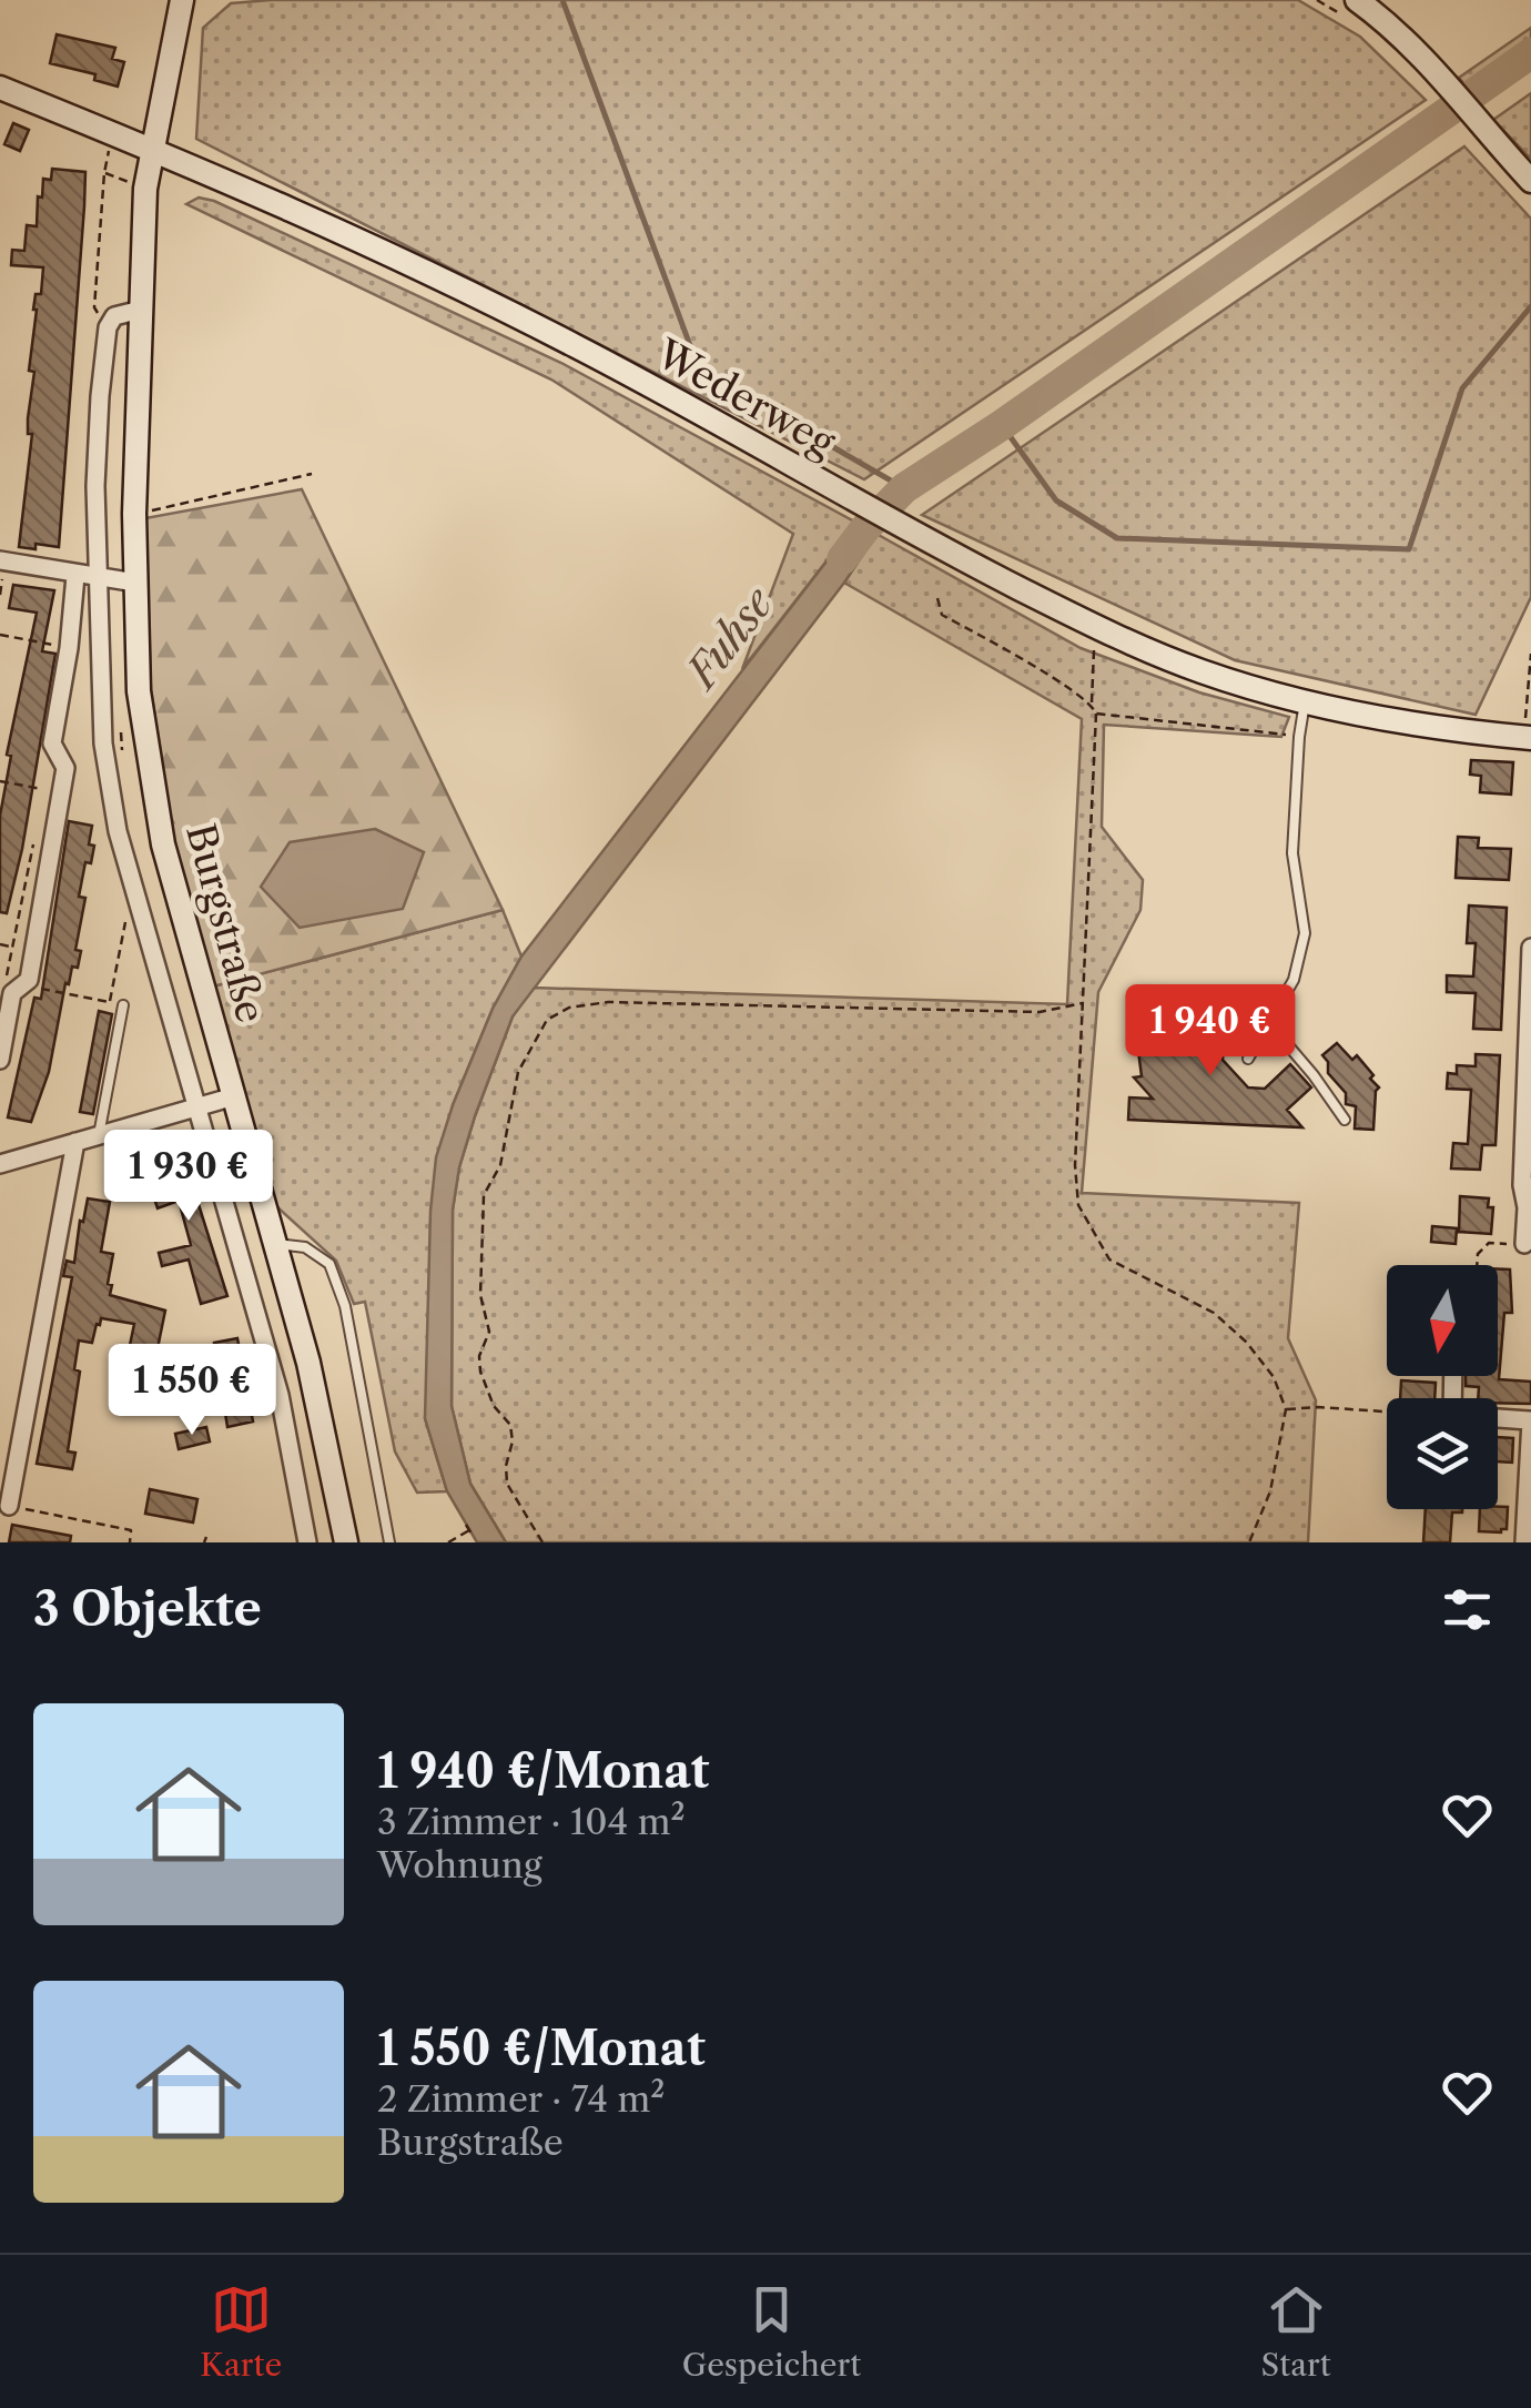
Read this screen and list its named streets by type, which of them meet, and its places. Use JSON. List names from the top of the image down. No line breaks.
{"streets":{"street":["Wederweg","Burgstraße"]},"crossings":[["Wederweg","Burgstraße"]],"water":["Fuhse"],"north":"bottom","page":{"price":["1 940 €","1 930 €","1 550 €"],"heading":"3 Objekte","list":[{"name":"1 940 €/Monat","note":"3 Zimmer · 104 m² · Wohnung"},{"name":"1 550 €/Monat","note":"2 Zimmer · 74 m² · Burgstraße"}],"tabs":["Karte","Gespeichert","Start"]}}
